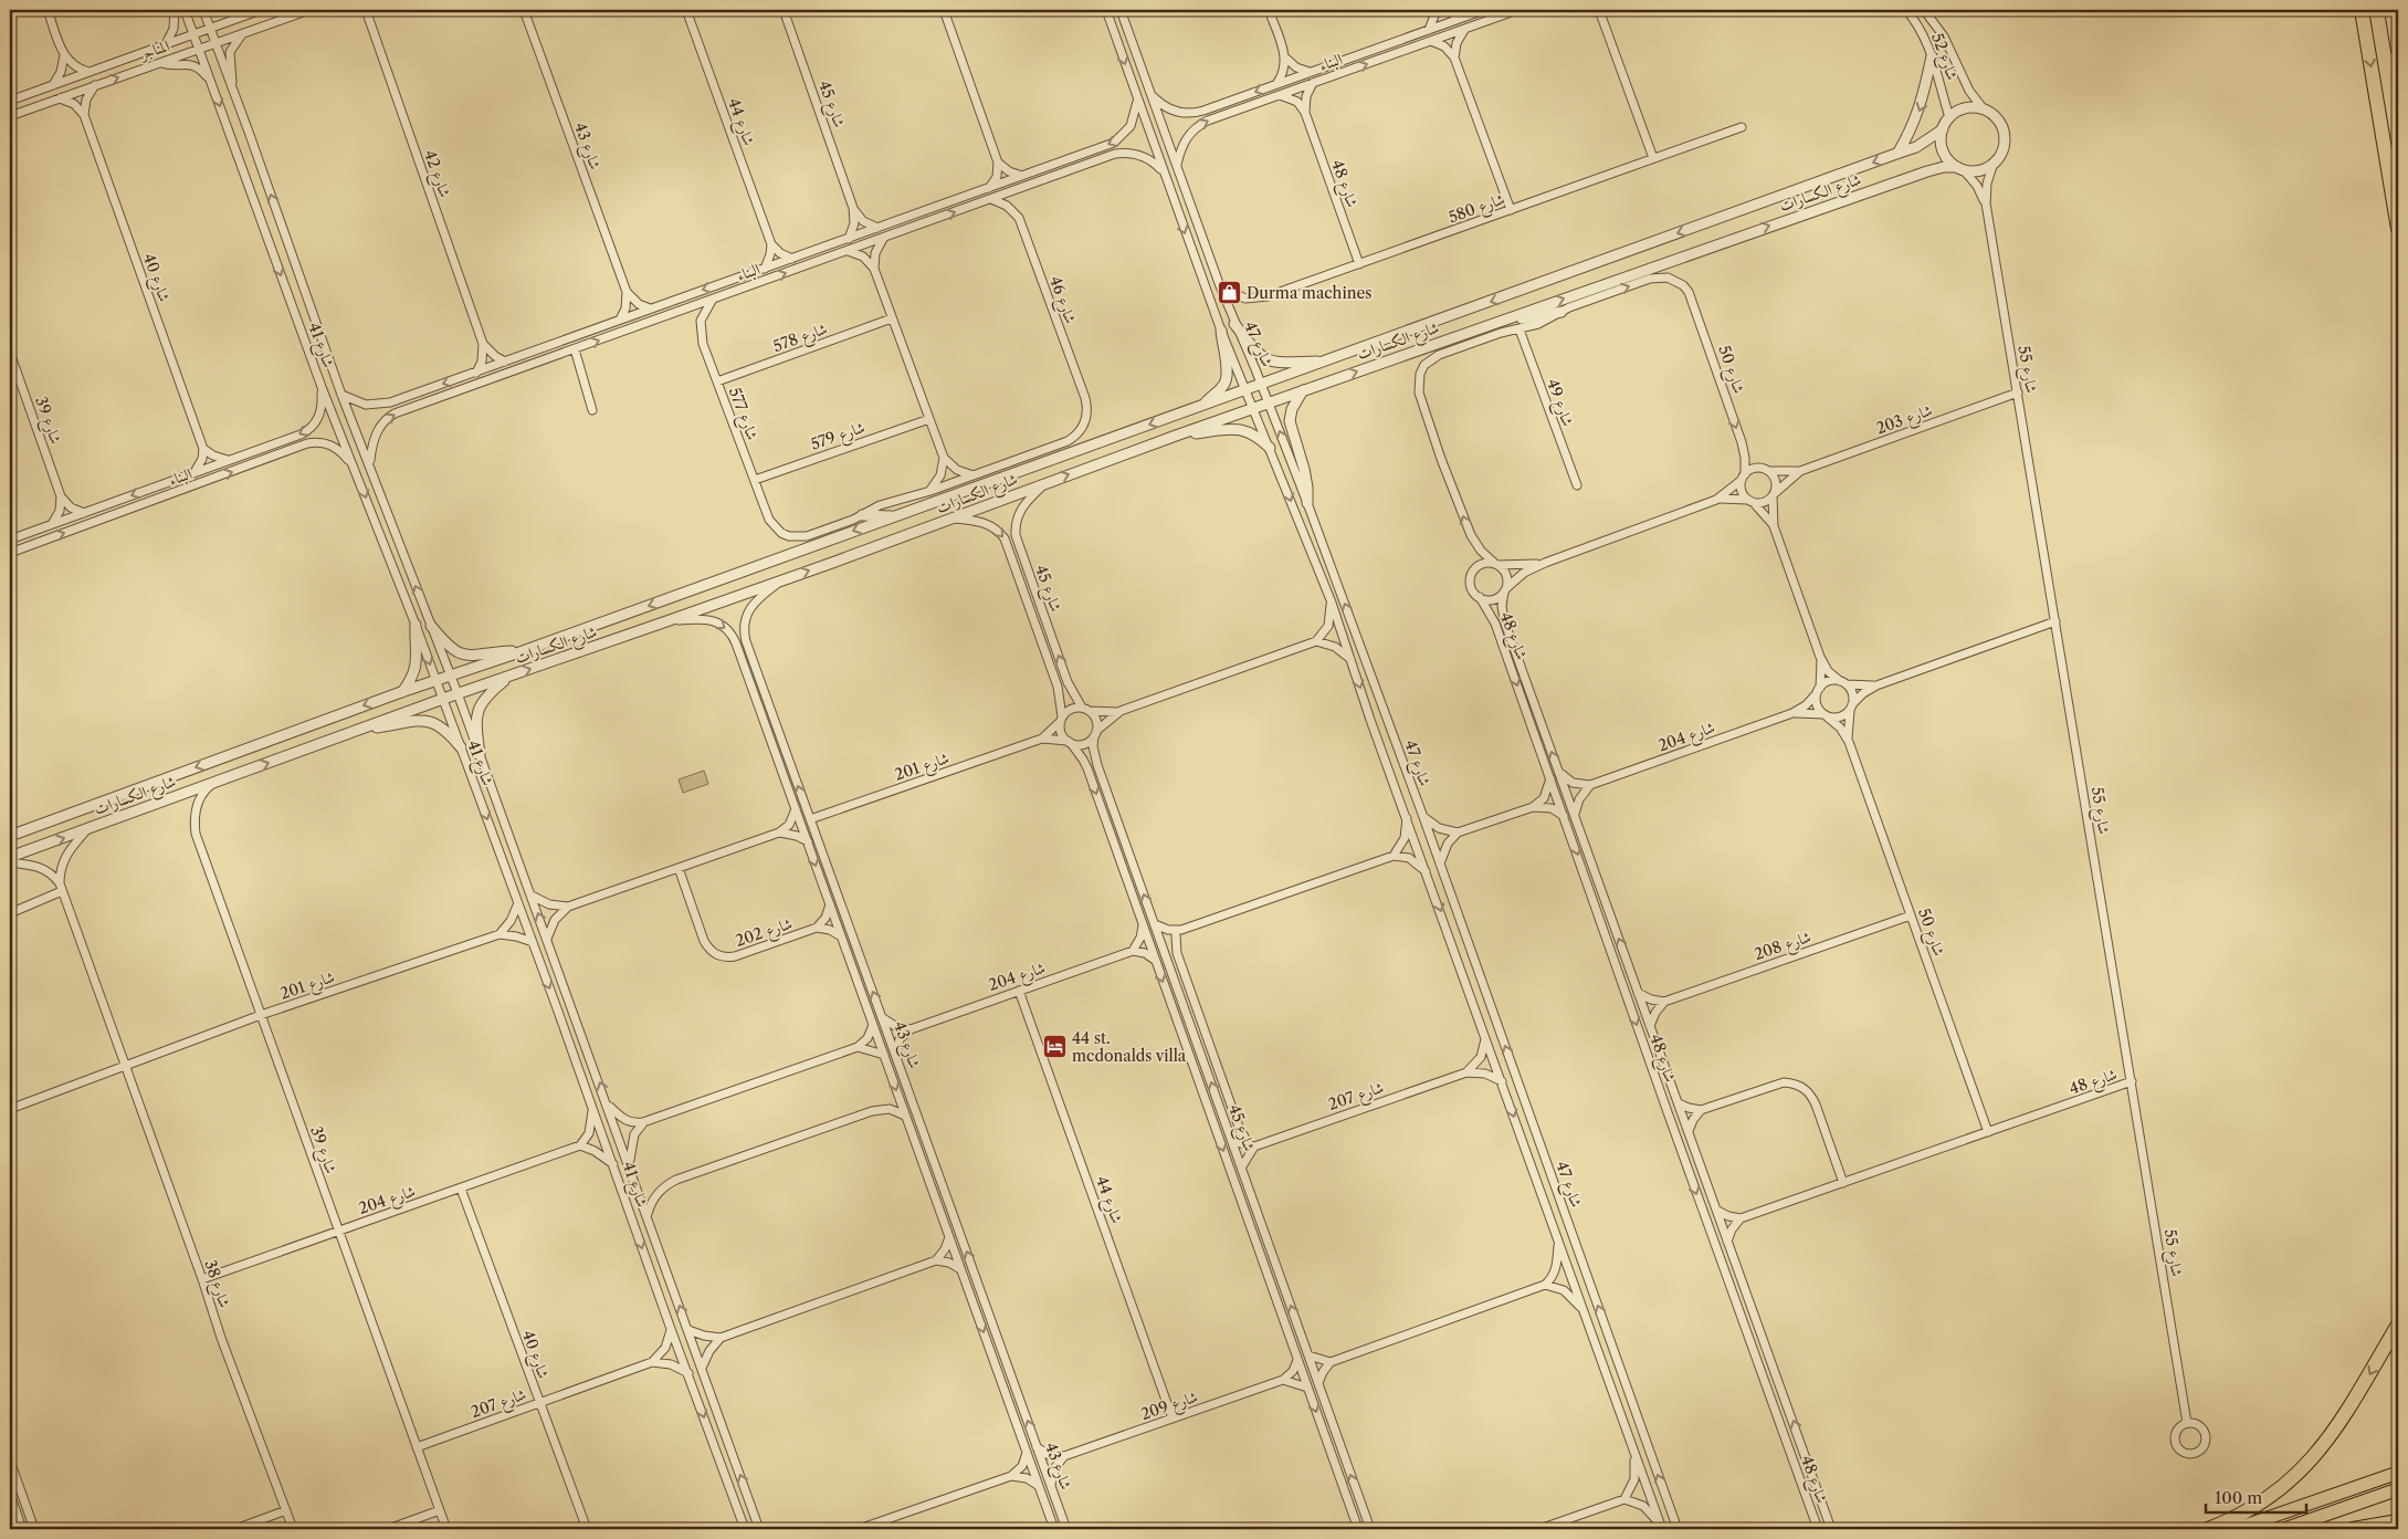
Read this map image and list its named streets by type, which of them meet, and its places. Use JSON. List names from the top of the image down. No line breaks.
{"streets":{"street":["المناجر","شارع 52","البناء","شارع 45","شارع 44","شارع 43","شارع 42","شارع 48","شارع الكسارات","شارع 580","شارع 40","شارع 46","شارع 578","شارع 47","شارع 41","شارع 50","شارع 55","شارع 49","شارع 577","شارع 203","شارع 39","شارع 579","شارع 204","شارع 201","شارع 202","شارع 208","شارع 207","شارع 38","شارع 209"]},"crossings":[["المناجر","شارع 41"],["شارع 52","شارع الكسارات"],["شارع 52","شارع 55"],["البناء","شارع 45"],["البناء","شارع 42"],["البناء","شارع 46"],["البناء","شارع 47"],["البناء","شارع 41"],["البناء","شارع 577"],["شارع 45","شارع الكسارات"],["شارع 45","شارع 201"],["شارع 44","شارع 204"],["شارع 44","شارع 209"],["شارع 43","شارع الكسارات"],["شارع 43","شارع 201"],["شارع 43","شارع 202"],["شارع 48","شارع الكسارات"],["شارع 48","شارع 580"],["شارع 48","شارع 50"],["شارع 48","شارع 55"],["شارع الكسارات","شارع 46"],["شارع الكسارات","شارع 47"],["شارع الكسارات","شارع 41"],["شارع الكسارات","شارع 50"],["شارع الكسارات","شارع 55"],["شارع الكسارات","شارع 49"],["شارع الكسارات","شارع 577"],["شارع الكسارات","شارع 39"],["شارع 580","شارع 47"],["شارع 40","شارع 204"],["شارع 40","شارع 207"],["شارع 578","شارع 577"],["شارع 50","شارع 203"],["شارع 50","شارع 204"],["شارع 50","شارع 208"],["شارع 55","شارع 203"],["شارع 577","شارع 579"],["شارع 39","شارع 204"],["شارع 39","شارع 201"],["شارع 39","شارع 207"],["شارع 204","شارع 38"],["شارع 201","شارع 38"]],"places":{"shop":["Durma machines"],"hotel":["44 st. mcdonalds villa"]},"scale_bar":"100 m"}
